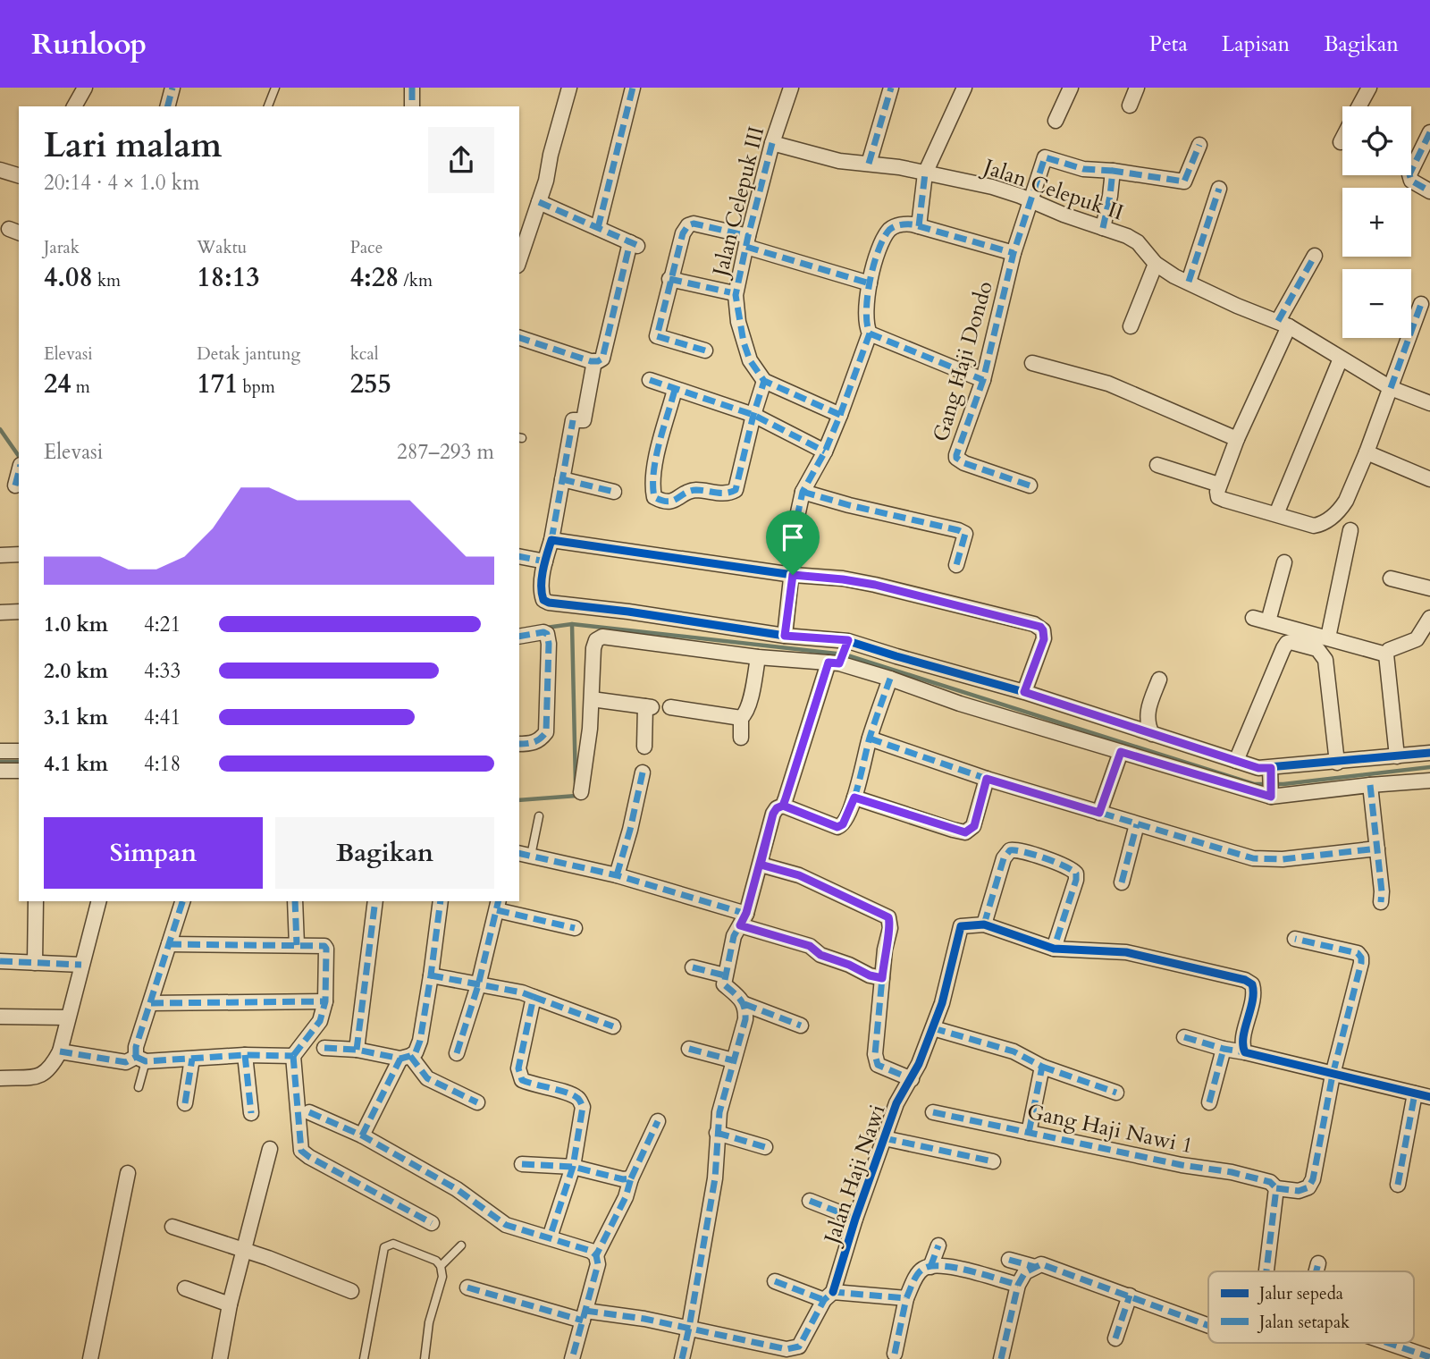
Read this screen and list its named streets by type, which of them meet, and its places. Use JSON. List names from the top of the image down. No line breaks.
{"streets":{"street":["Jalan Celepuk II","Jalan Celepuk III","Gang Haji Dondo","Gang Haji Nawi 1","Jalan Haji Nawi"]},"crossings":[["Jalan Celepuk II","Jalan Celepuk III"],["Jalan Celepuk II","Gang Haji Dondo"]],"legend":["Jalur sepeda","Jalan setapak"],"page":{"header":"Runloop","nav":["Peta","Lapisan","Bagikan"],"map_buttons":["+","−"],"heading":["Lari malam","20:14 · 4 × 1.0 km"],"stats":[["Jarak","4.08 km"],["Waktu","18:13"],["Pace","4:28 /km"],["Elevasi","24 m"],["Detak jantung","171 bpm"],["kcal","255"]],"chart":["Elevasi","287–293 m"],"list":[{"name":"1.0 km","note":"4:21"},{"name":"2.0 km","note":"4:33"},{"name":"3.1 km","note":"4:41"},{"name":"4.1 km","note":"4:18"}],"buttons":["Simpan","Bagikan"]}}
